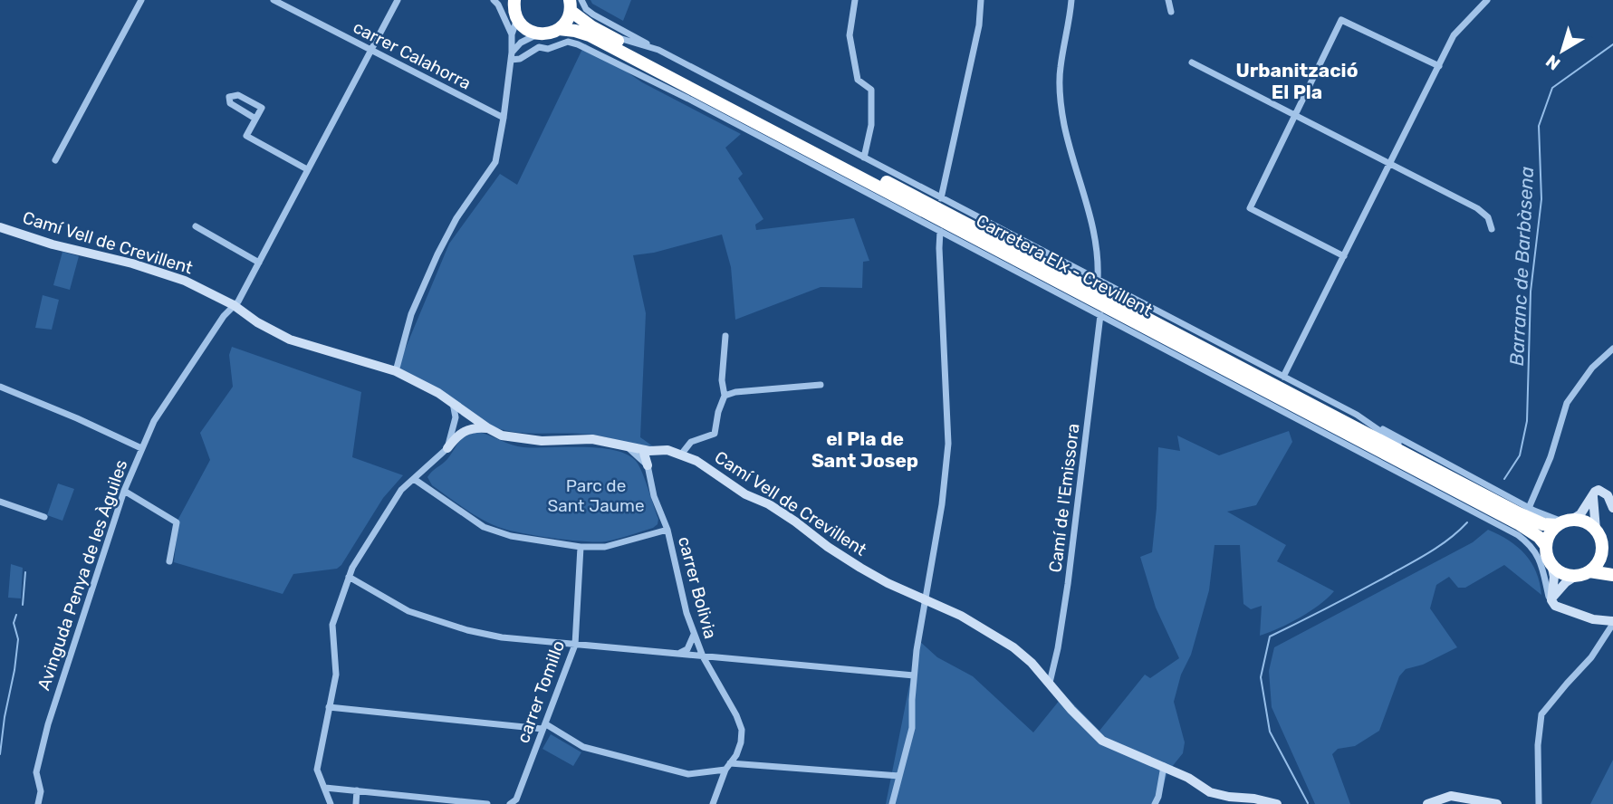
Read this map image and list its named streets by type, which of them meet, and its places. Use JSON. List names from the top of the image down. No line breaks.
{"streets":{"highway":["Carretera Elx - Crevillent"],"street":["carrer Calahorra","Camí Vell de Crevillent","Camí de l'Emissora","Avinguda Penya de les Àguiles","carrer Bolivia","carrer Tomillo"]},"crossings":[["carrer Calahorra","Avinguda Penya de les Àguiles"],["Camí Vell de Crevillent","Camí de l'Emissora"],["Camí Vell de Crevillent","Avinguda Penya de les Àguiles"]],"districts":["Urbanització El Pla","el Pla de Sant Josep"],"water":["Barranc de Barbàsena"],"parks":["Parc de Sant Jaume"],"north":"bottom left"}
